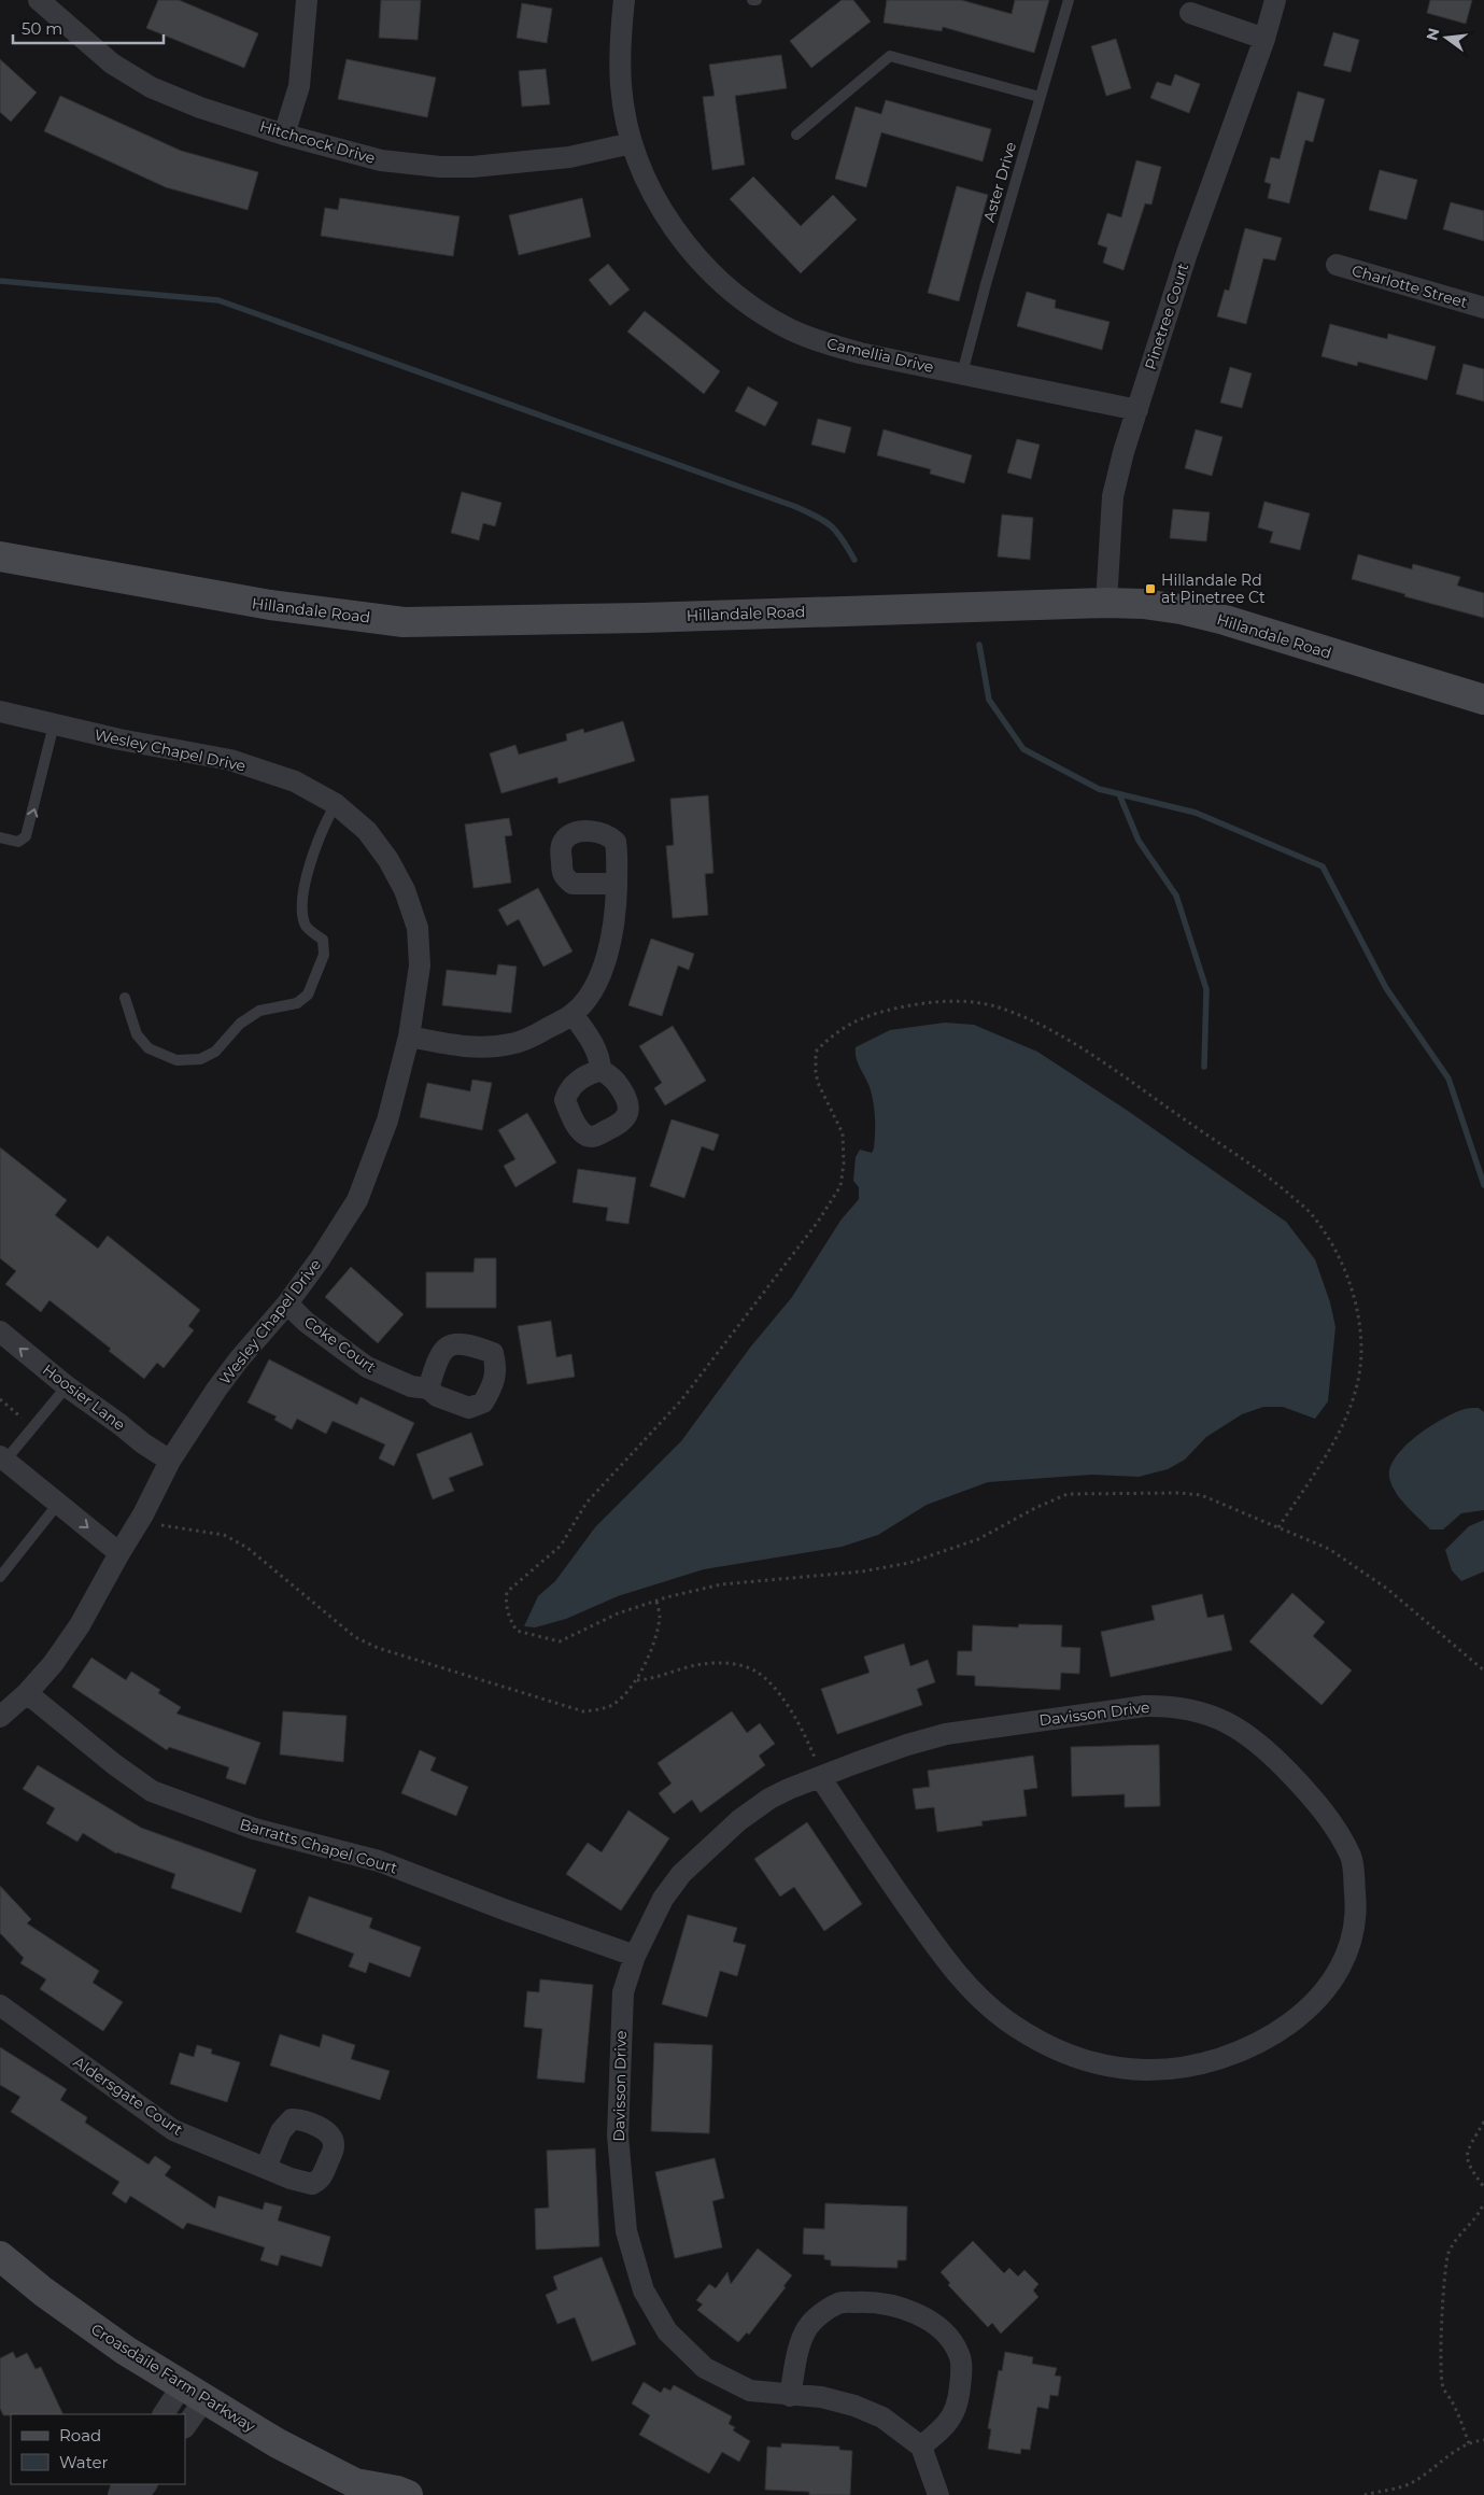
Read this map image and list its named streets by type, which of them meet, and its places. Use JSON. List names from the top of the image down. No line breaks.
{"streets":{"street":["Hitchcock Drive","Charlotte Street","Pinetree Court","Camellia Drive","Hillandale Road","Wesley Chapel Drive","Coke Court","Hoosier Lane","Davisson Drive","Barratts Chapel Court","Aldersgate Court","Croasdaile Farm Parkway"],"lane":["Aster Drive"]},"crossings":[["Hitchcock Drive","Camellia Drive"],["Aster Drive","Camellia Drive"],["Pinetree Court","Camellia Drive"],["Pinetree Court","Hillandale Road"],["Wesley Chapel Drive","Coke Court"],["Wesley Chapel Drive","Hoosier Lane"],["Wesley Chapel Drive","Barratts Chapel Court"],["Davisson Drive","Barratts Chapel Court"]],"one_way":["Hoosier Lane"],"places":{"transit":["Hillandale Rd at Pinetree Ct"]},"legend":["Road","Water"],"scale_bar":"50 m","north":"left"}
